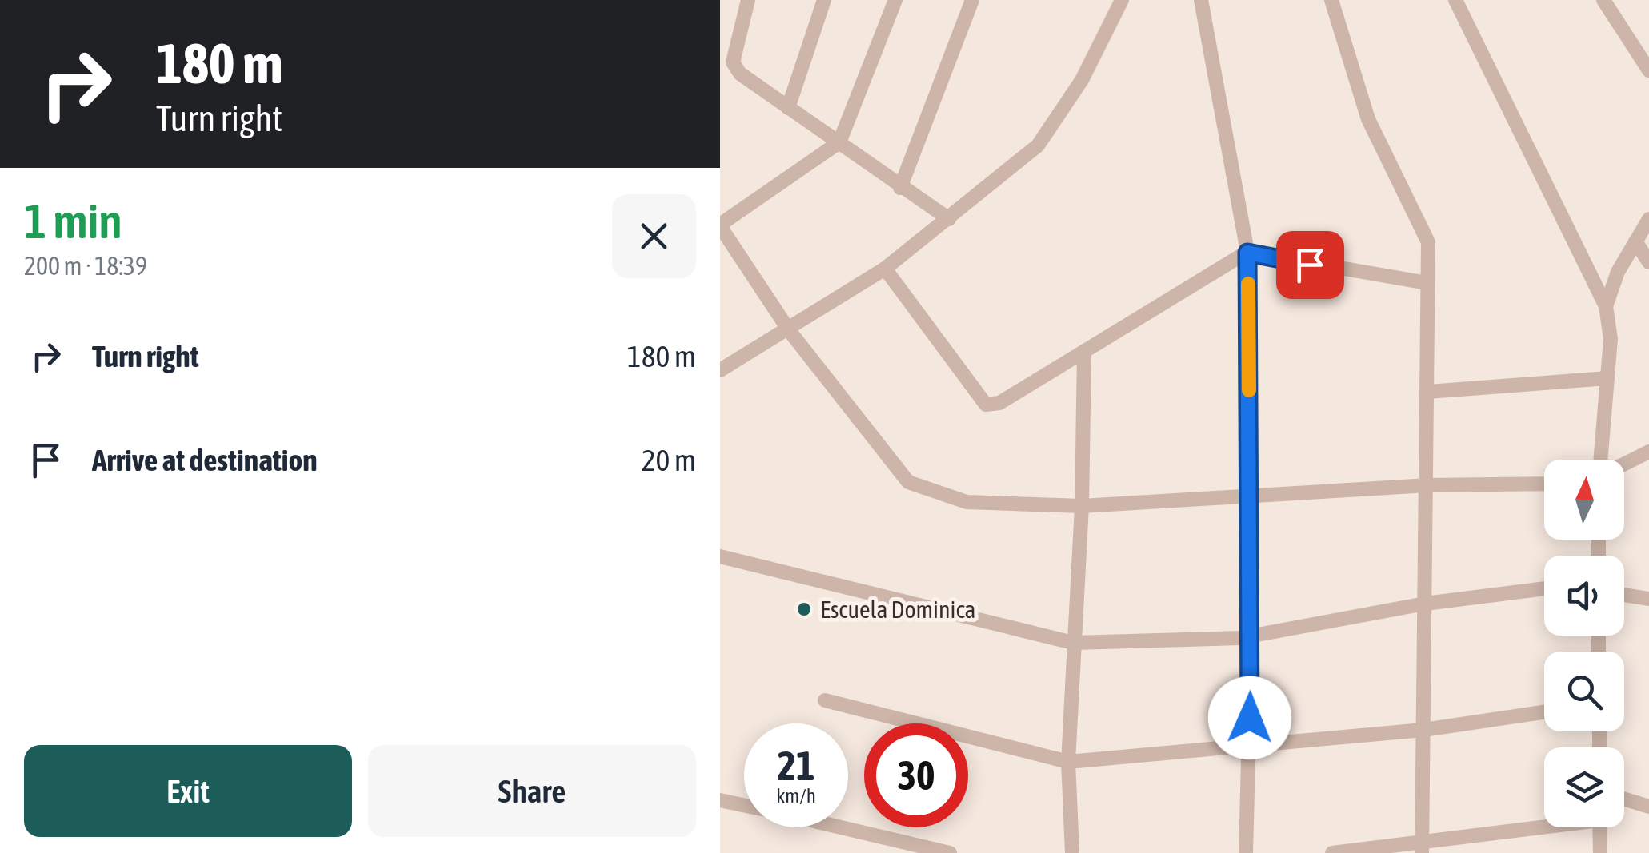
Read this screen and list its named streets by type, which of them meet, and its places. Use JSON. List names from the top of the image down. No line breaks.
{"places":["Escuela Dominica"],"north":"top","page":{"turn":["180 m","Turn right"],"heading":["1 min","200 m · 18:39"],"list":[{"name":"Turn right","value":"180 m"},{"name":"Arrive at destination","value":"20 m"}],"speed":"21 km/h","limit":"30","buttons":["Exit","Share"]}}
